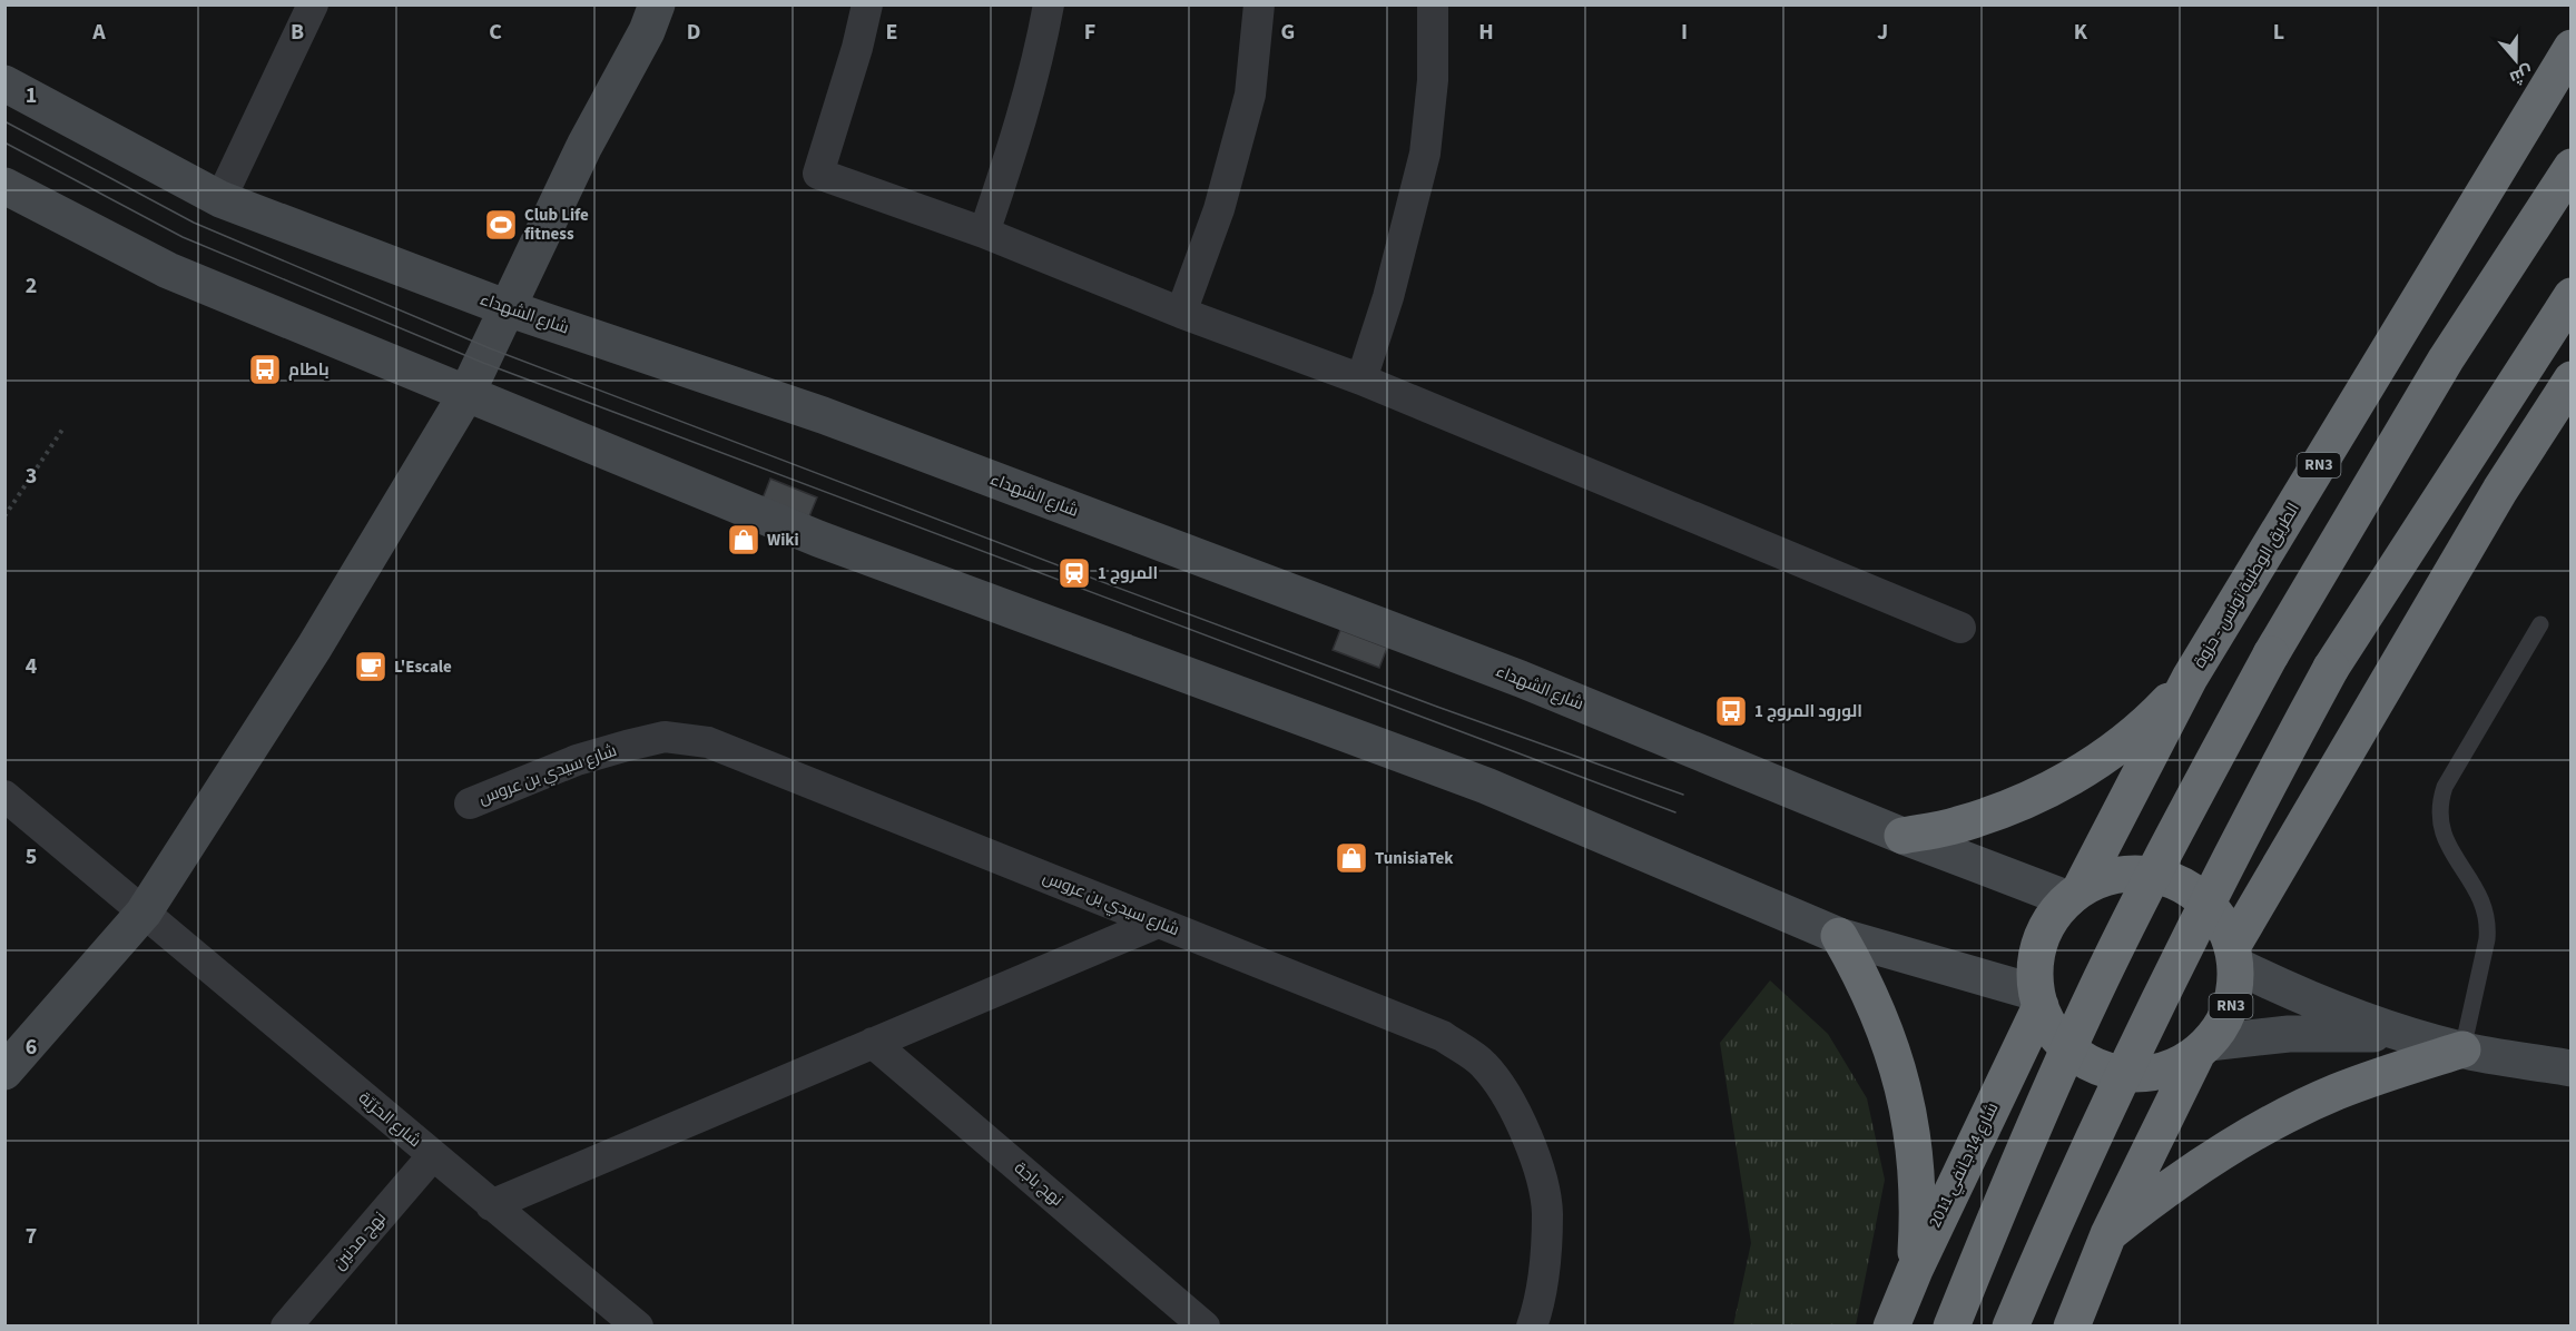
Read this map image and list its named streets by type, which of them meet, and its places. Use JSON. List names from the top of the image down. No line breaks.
{"streets":{"highway":["RN3","الطريق الوطنية تونس - حزوة","شارع 14 جانفي 2011"],"main road":["شارع الشهداء"],"street":["شارع سيدي بن عروس","شارع الحرّيّة","نهج باجة","نهج مدنين"]},"crossings":[["شارع الشهداء","RN3"],["شارع الشهداء","الطريق الوطنية تونس - حزوة"],["شارع الشهداء","شارع 14 جانفي 2011"],["RN3","الطريق الوطنية تونس - حزوة"],["RN3","شارع 14 جانفي 2011"],["الطريق الوطنية تونس - حزوة","شارع 14 جانفي 2011"],["شارع الحرّيّة","نهج مدنين"]],"places":{"sports":["Club Life fitness"],"bus stop":["باطام","الورود المروج 1"],"shop":["Wiki","TunisiaTek"],"station":["المروج 1"],"cafe":["L'Escale"]},"north":"bottom","grid":{"columns":["A","B","C","D","E","F","G","H","I","J","K","L"],"rows":["1","2","3","4","5","6","7"]}}
